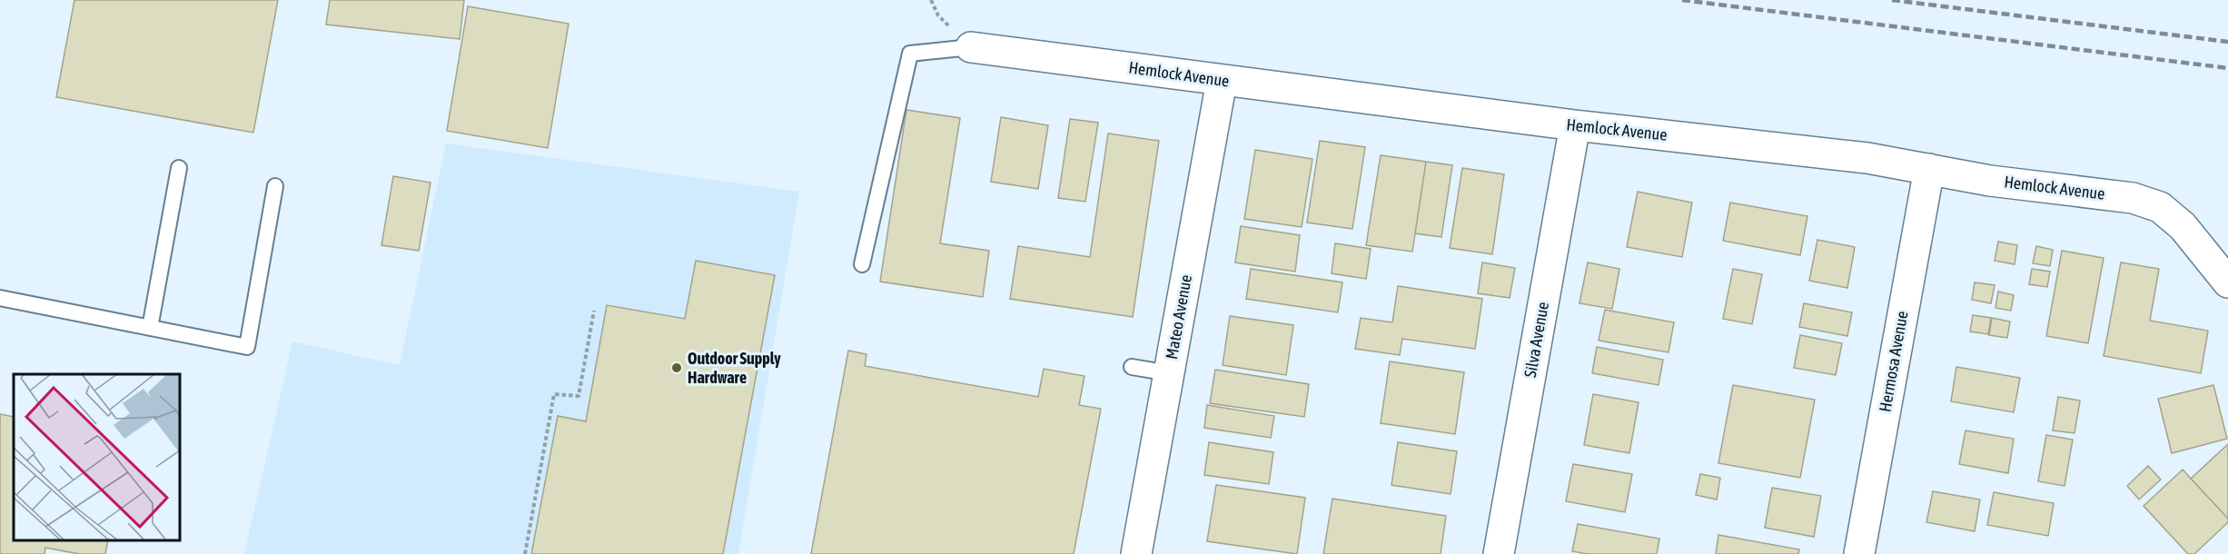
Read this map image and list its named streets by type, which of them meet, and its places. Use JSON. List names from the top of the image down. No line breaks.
{"streets":{"street":["Hemlock Avenue","Mateo Avenue","Silva Avenue","Hermosa Avenue"]},"crossings":[["Hemlock Avenue","Mateo Avenue"],["Hemlock Avenue","Silva Avenue"],["Hemlock Avenue","Hermosa Avenue"]],"places":["Outdoor Supply Hardware"]}
